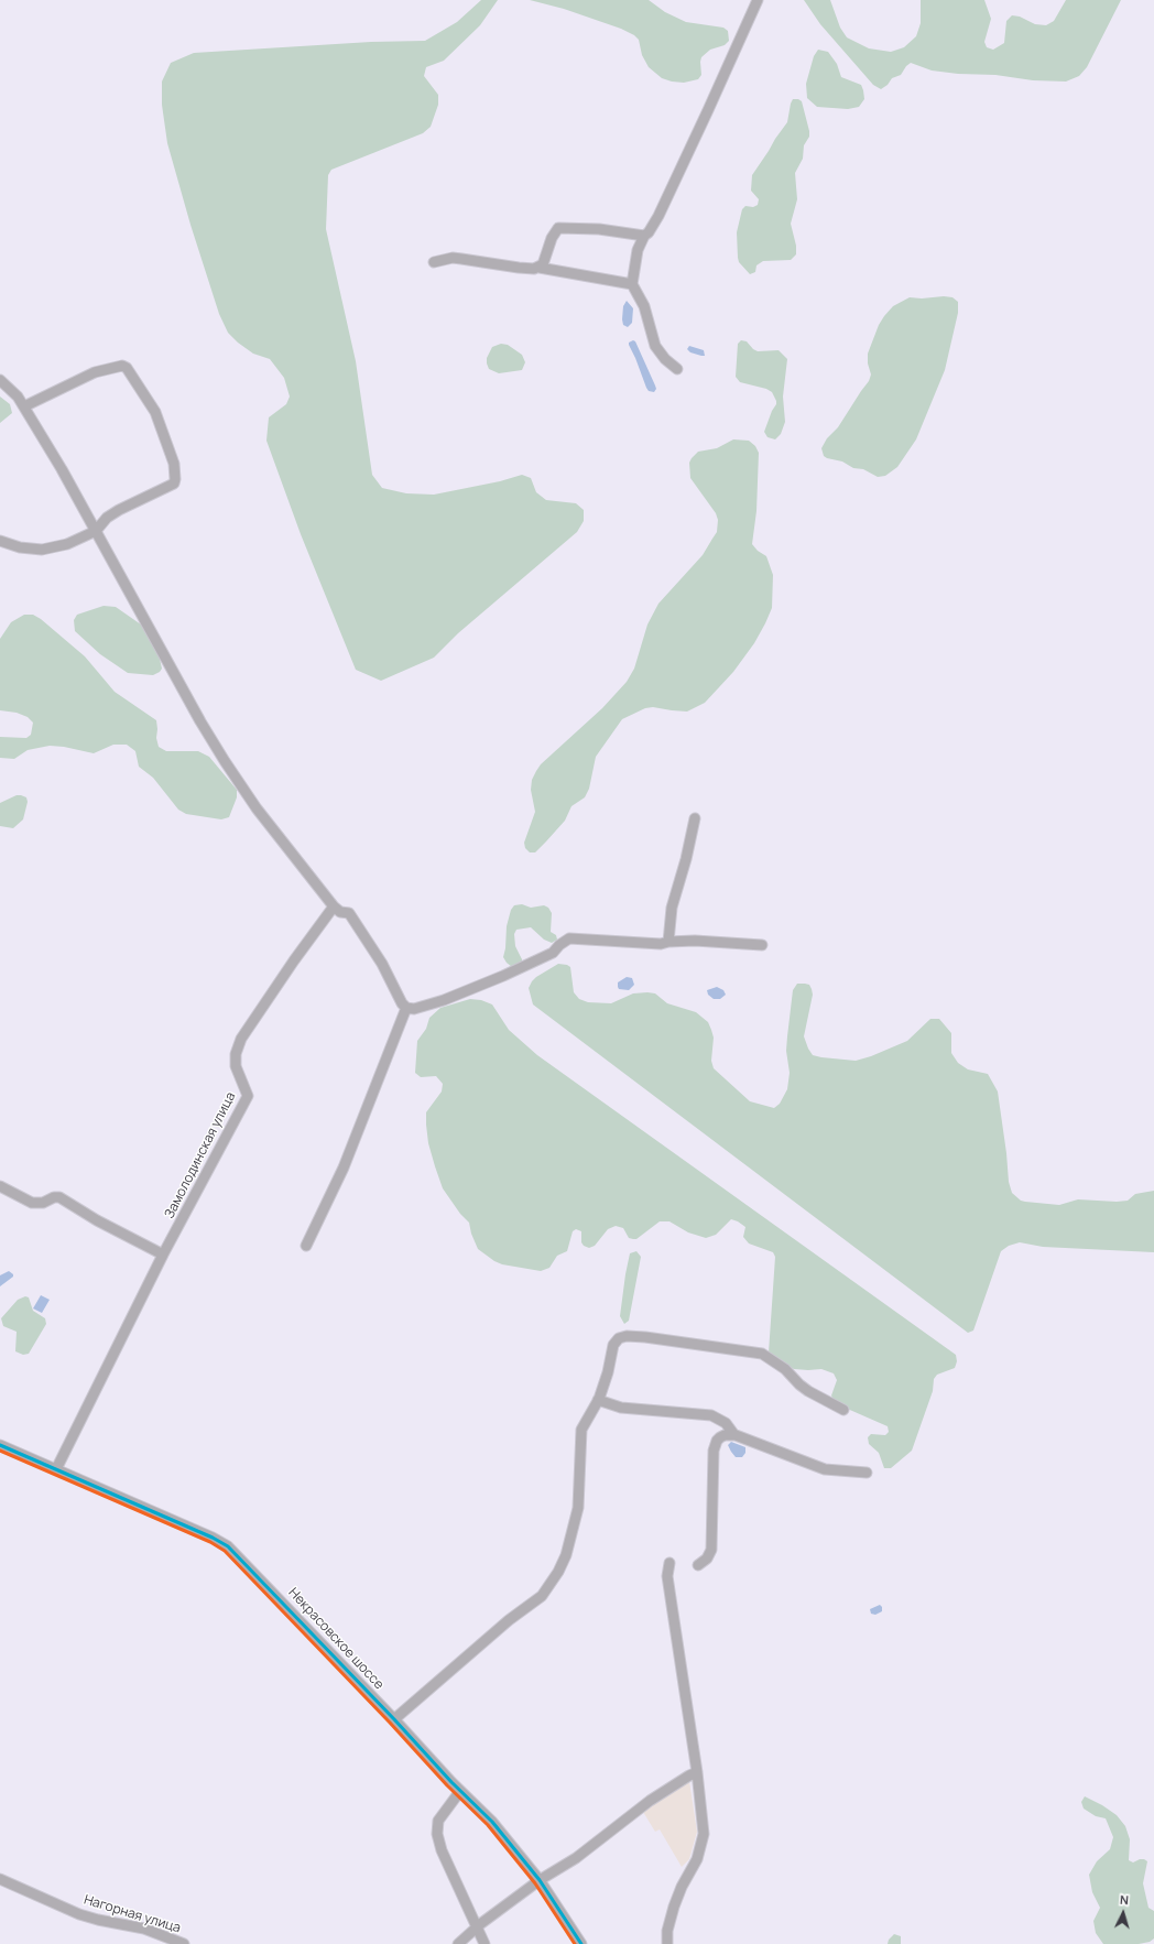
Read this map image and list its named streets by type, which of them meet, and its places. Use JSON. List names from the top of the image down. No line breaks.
{"streets":{"street":["Замолодинская улица","Некрасовское шоссе","Нагорная улица"]},"crossings":[["Замолодинская улица","Некрасовское шоссе"]],"north":"top"}
